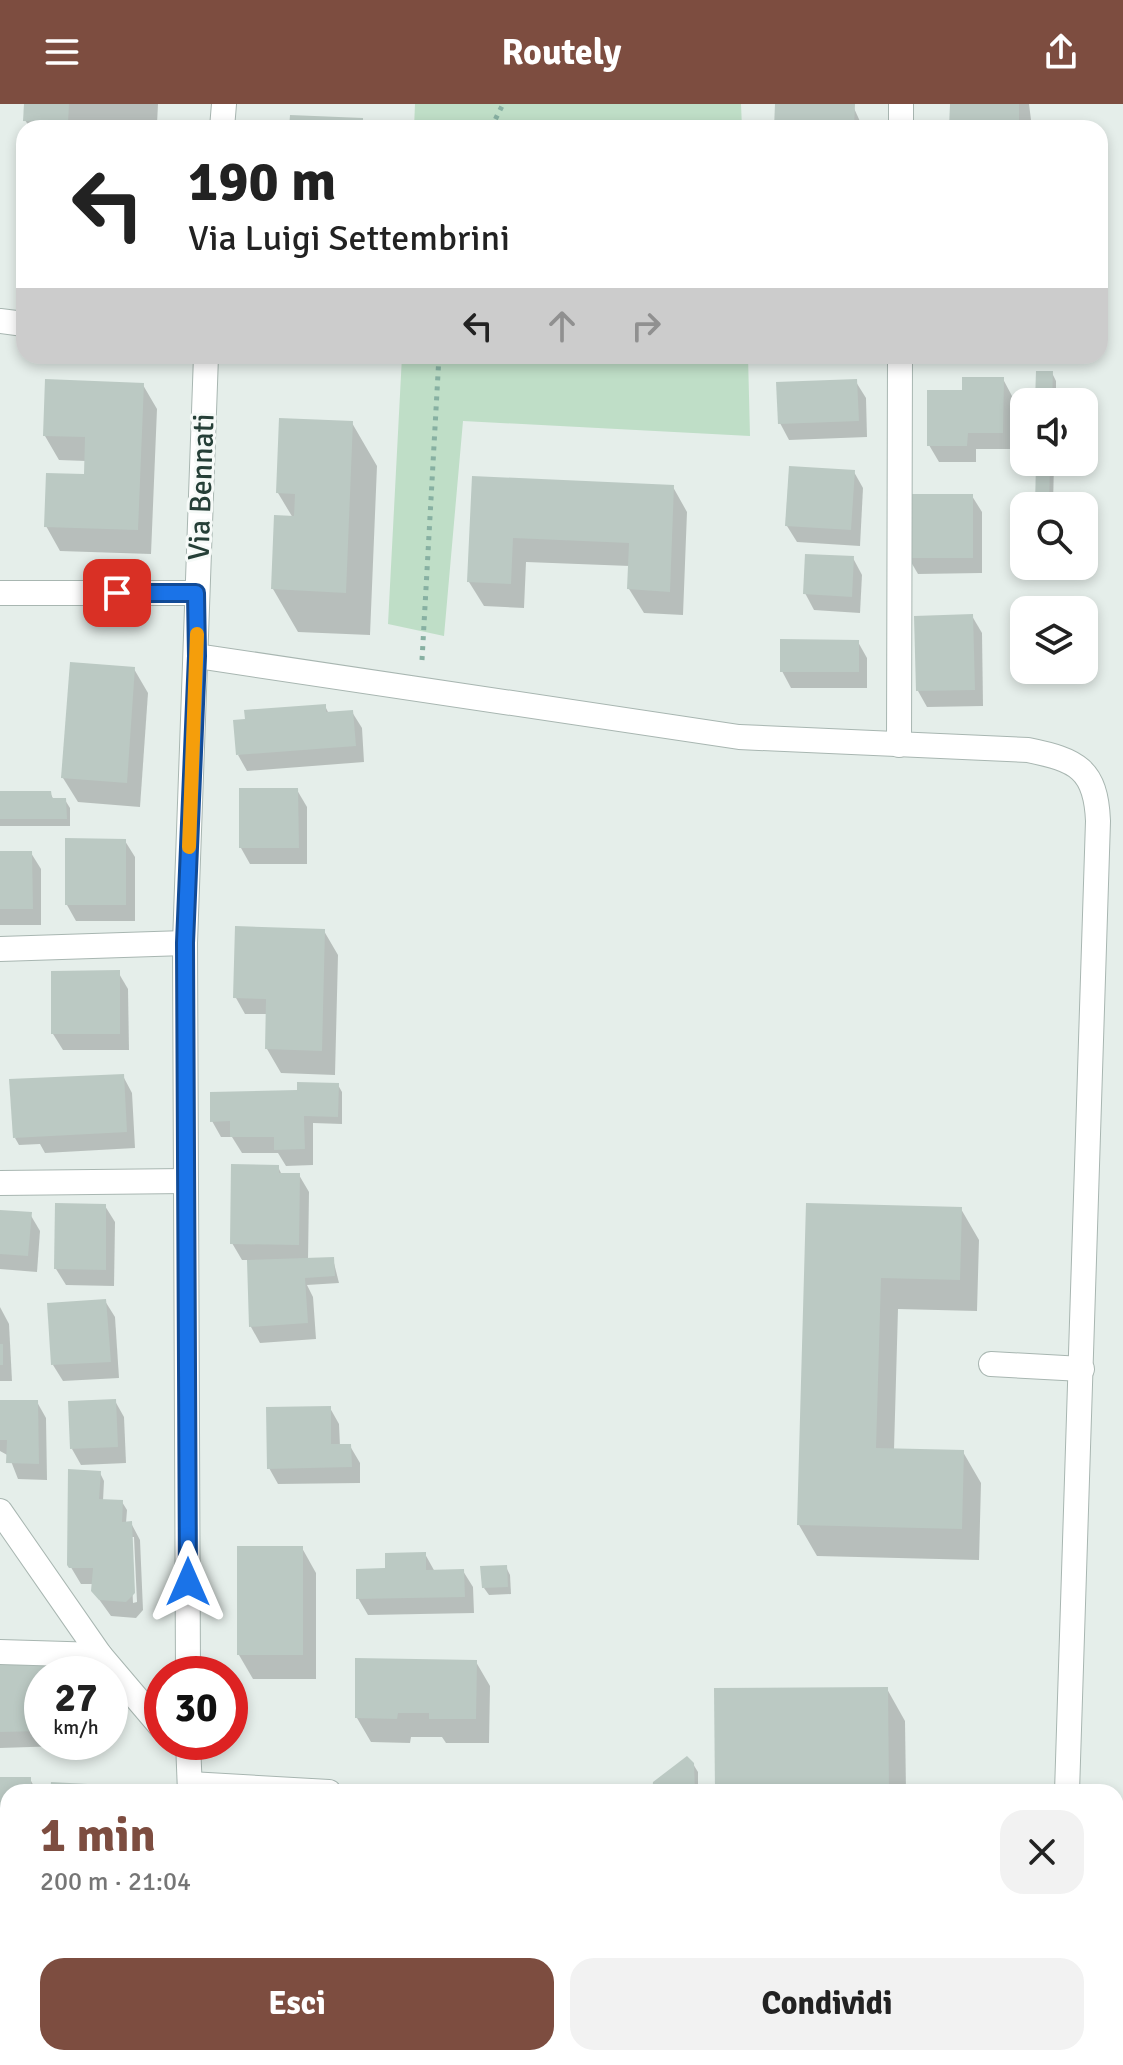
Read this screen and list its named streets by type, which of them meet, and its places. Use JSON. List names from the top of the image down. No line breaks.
{"streets":{"street":["Via Bennati"]},"page":{"header":"Routely","turn":["190 m","Via Luigi Settembrini"],"speed":"27 km/h","limit":"30","heading":["1 min","200 m · 21:04"],"buttons":["Esci","Condividi"]}}
